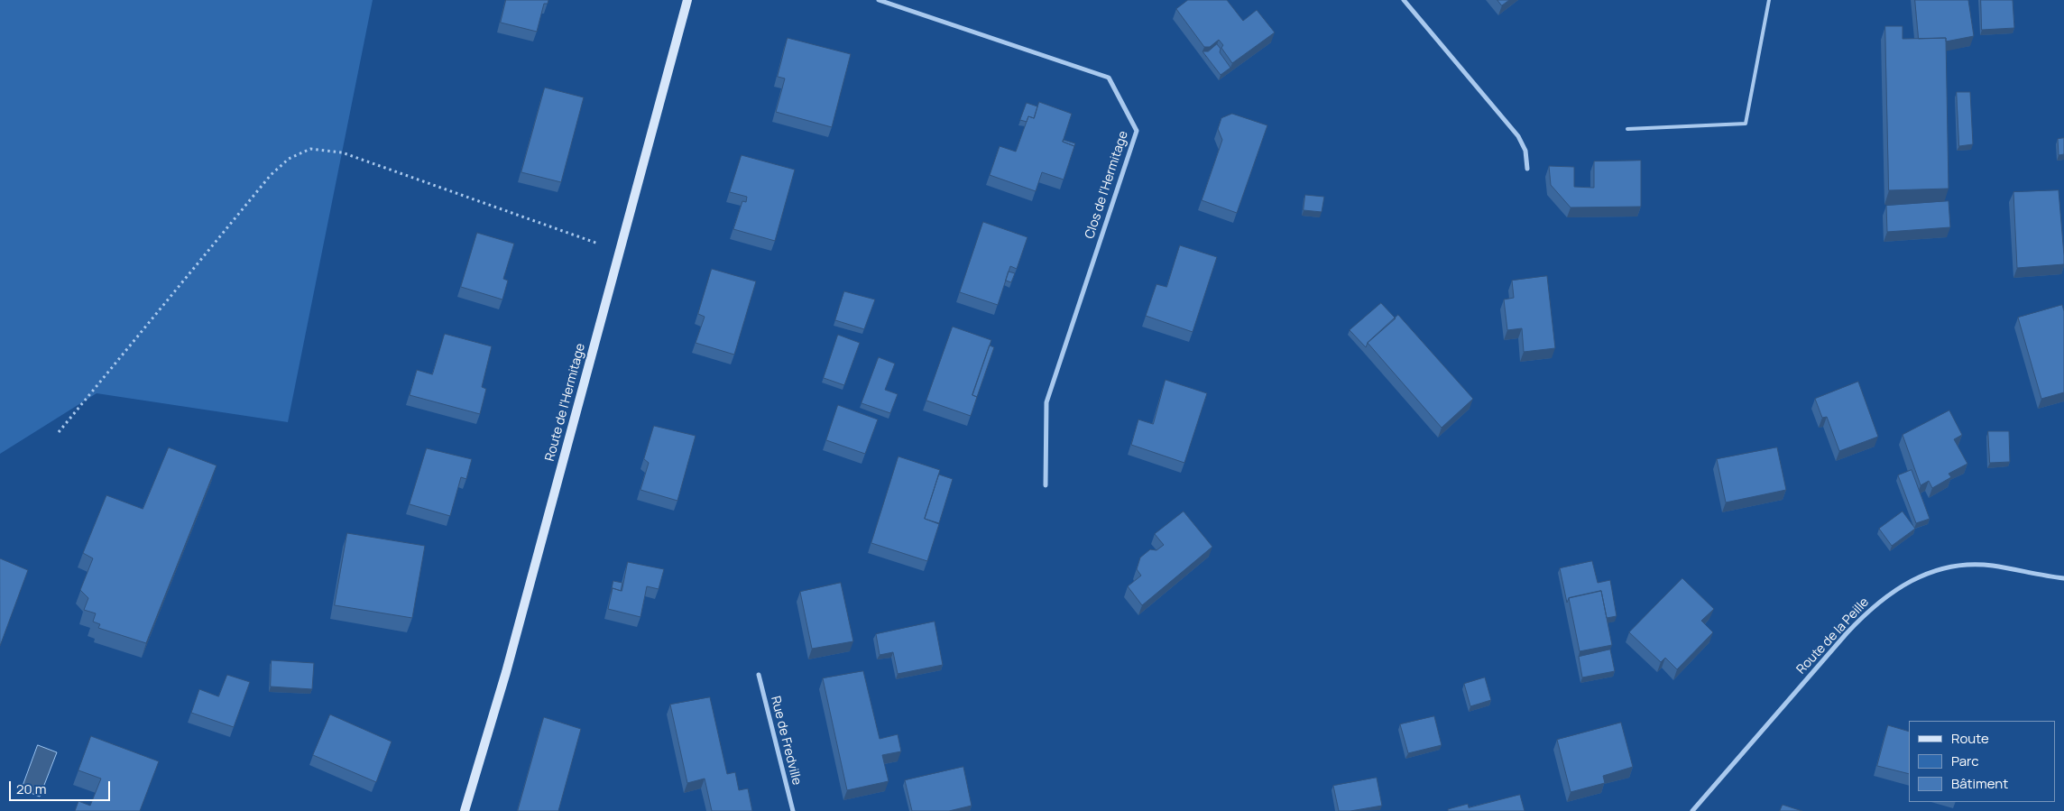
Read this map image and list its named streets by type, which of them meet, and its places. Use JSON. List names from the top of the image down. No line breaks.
{"streets":{"street":["Clos de l'Hermitage","Route de l'Hermitage","Route de la Peille","Rue de Fredville"]},"legend":["Route","Parc","Bâtiment"],"scale_bar":"20 m"}
